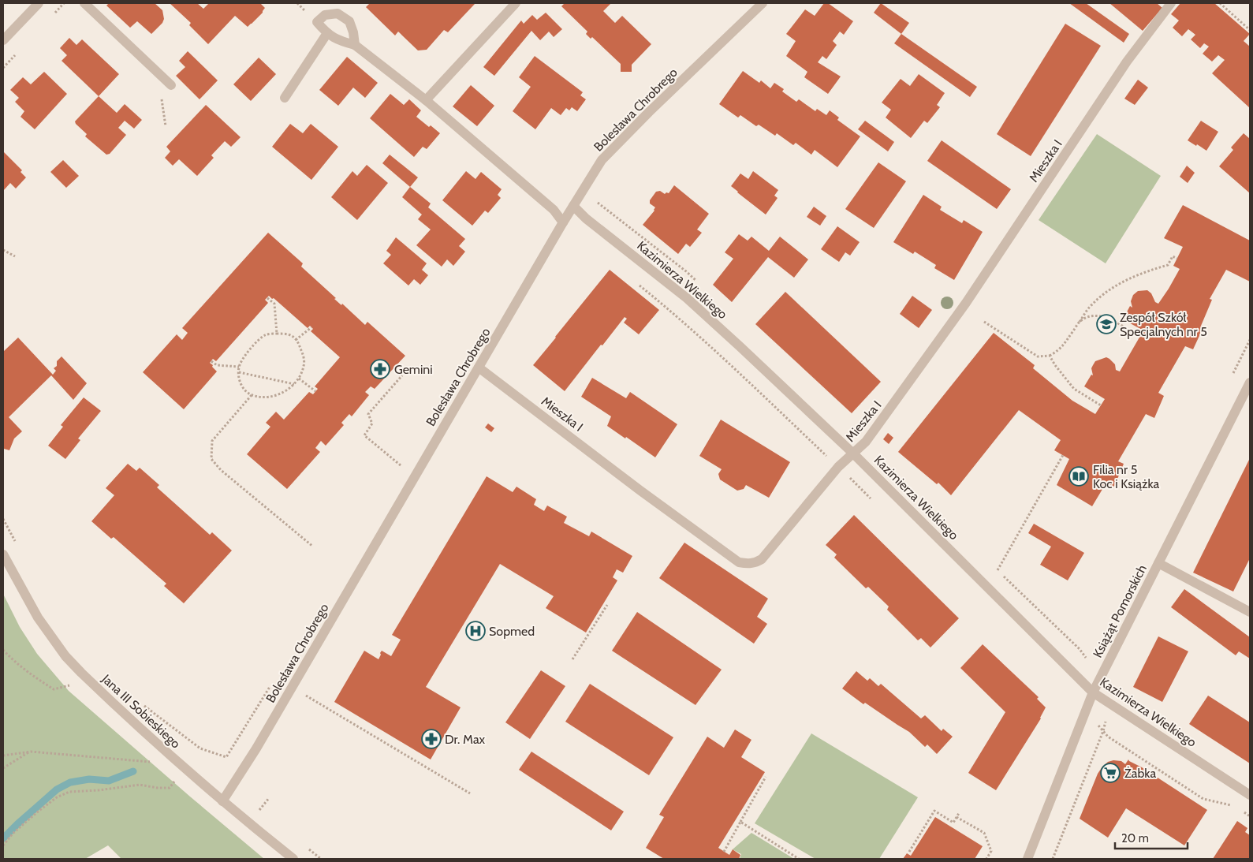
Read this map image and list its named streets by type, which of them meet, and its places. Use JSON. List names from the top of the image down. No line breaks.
{"streets":{"street":["Bolesława Chrobrego","Mieszka I","Kazimierza Wielkiego","Książąt Pomorskich","Jana III Sobieskiego"]},"crossings":[["Bolesława Chrobrego","Mieszka I"],["Bolesława Chrobrego","Kazimierza Wielkiego"],["Bolesława Chrobrego","Jana III Sobieskiego"],["Mieszka I","Kazimierza Wielkiego"],["Kazimierza Wielkiego","Książąt Pomorskich"]],"places":{"school or university":["Zespół Szkół Specjalnych nr 5"],"pharmacy":["Gemini","Dr. Max"],"library":["Filia nr 5 Koc i Książka"],"hospital":["Sopmed"],"supermarket":["Żabka"]},"scale_bar":"20 m"}
